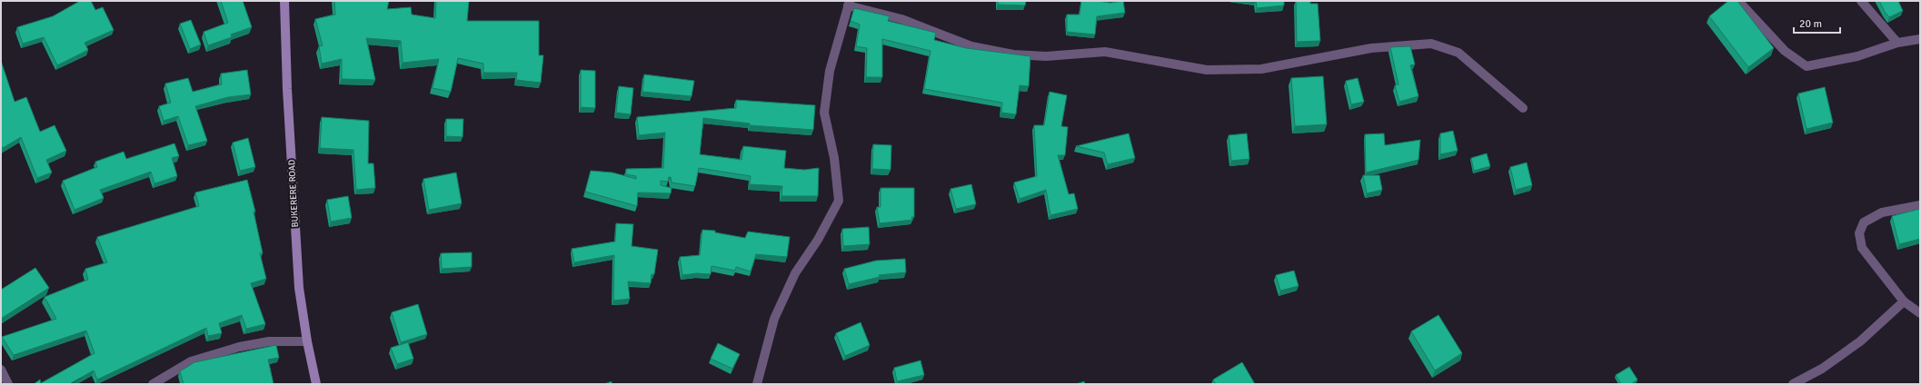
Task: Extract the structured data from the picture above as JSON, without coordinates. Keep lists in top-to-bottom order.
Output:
{
  "streets": {
    "street": ["BUKERERE ROAD"]
  },
  "scale_bar": "20 m"
}
